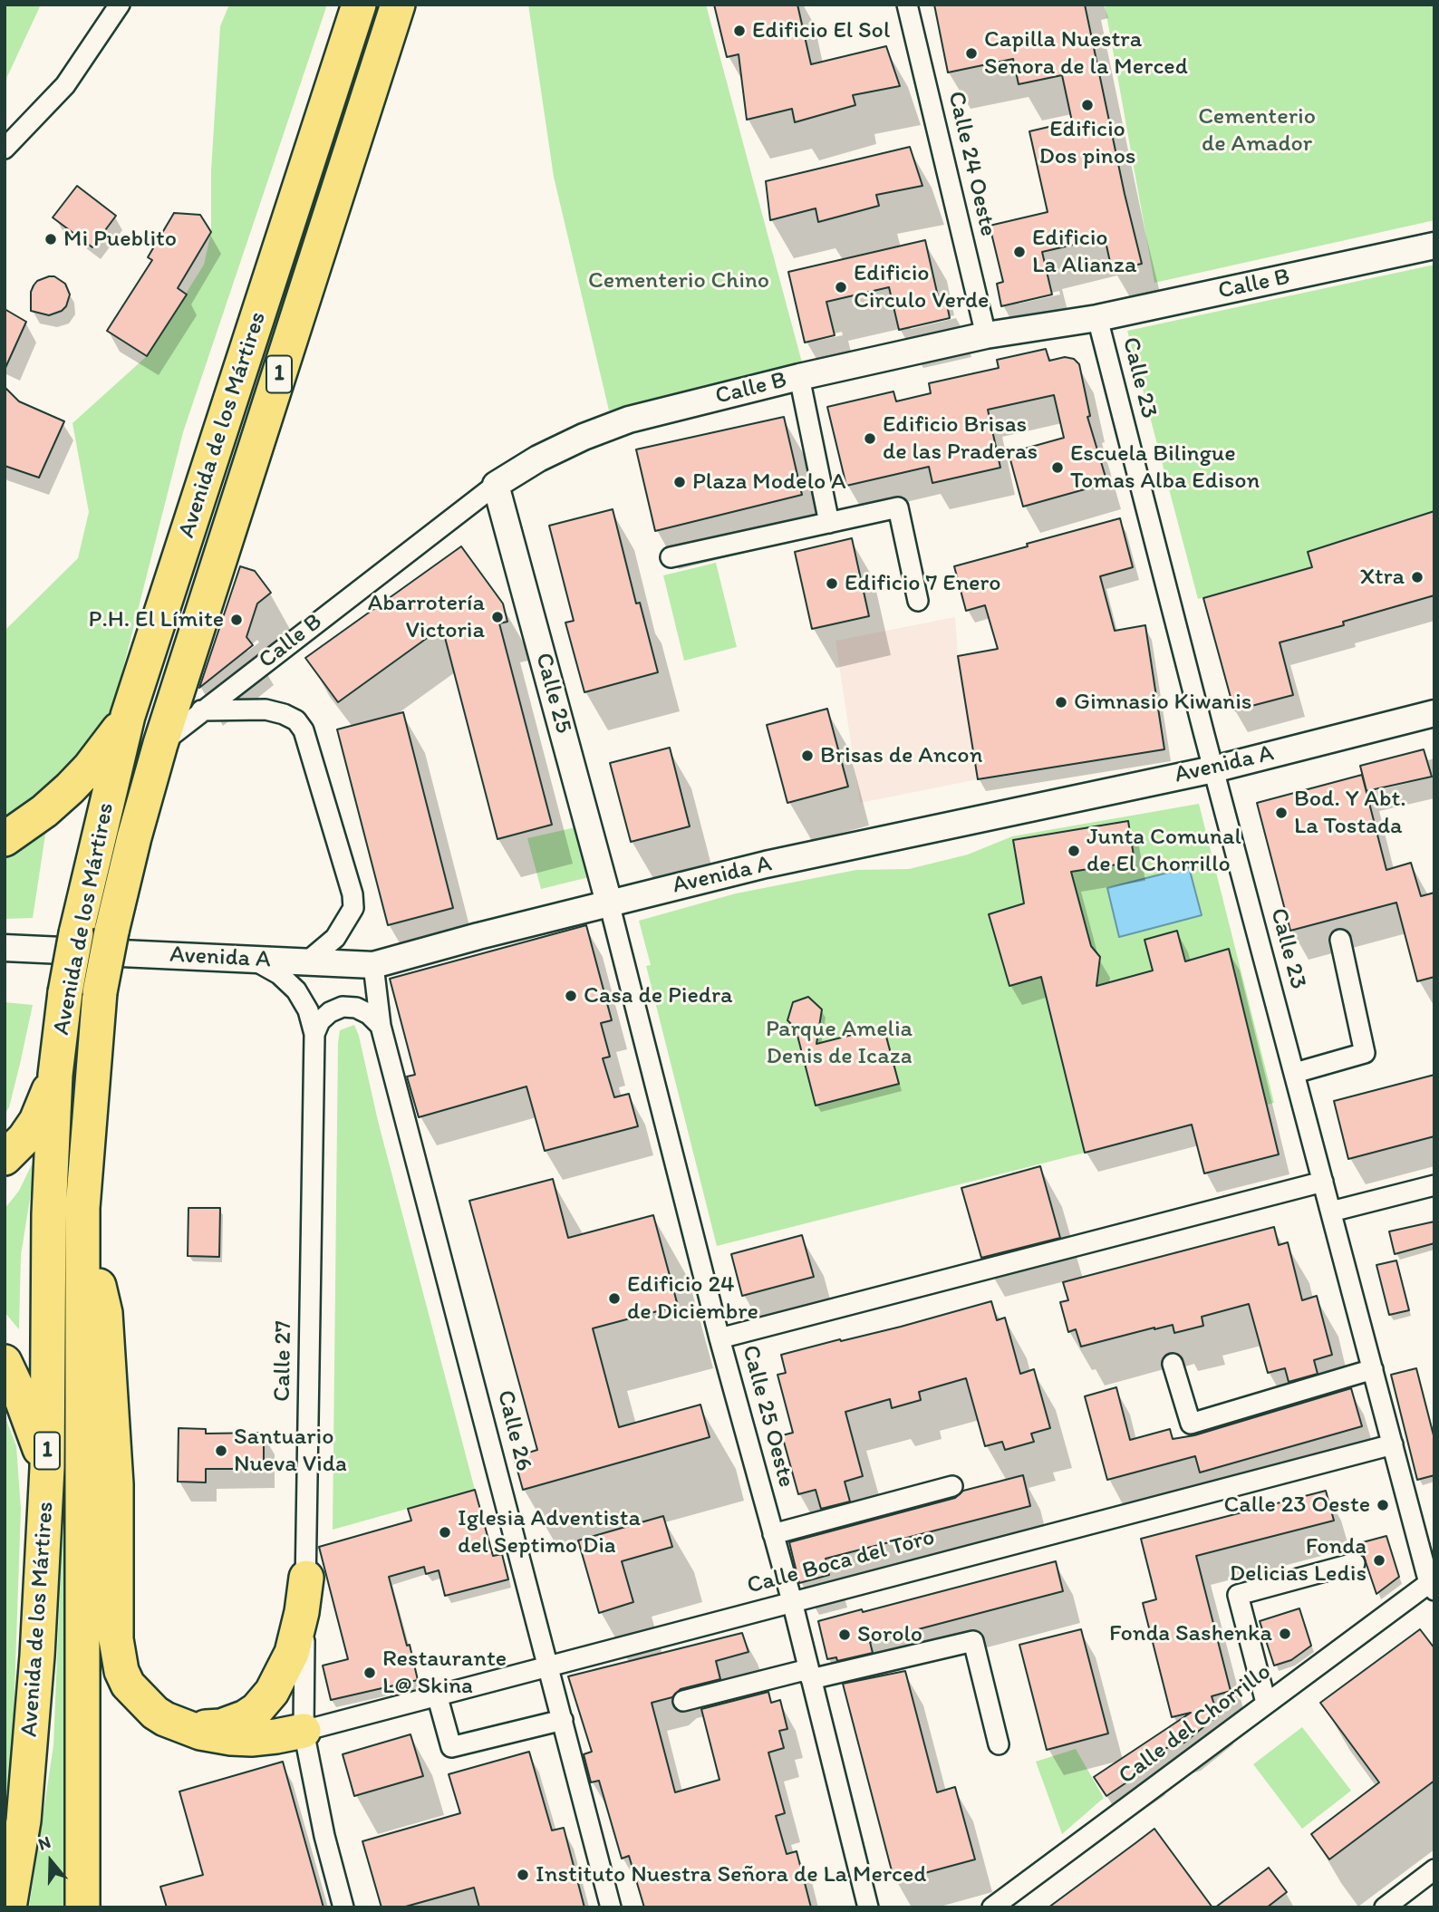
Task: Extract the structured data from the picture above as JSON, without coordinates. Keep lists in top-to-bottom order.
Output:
{
  "streets": {
    "highway": ["1", "Avenida de los Mártires"],
    "street": [
      "Calle 24 Oeste",
      "Calle B",
      "Calle 23",
      "Calle 25",
      "Avenida A",
      "Calle 27",
      "Calle 25 Oeste",
      "Calle 26",
      "Calle Boca del Toro",
      "Calle del Chorrillo"
    ]
  },
  "crossings": [
    ["Calle 24 Oeste", "Calle B"],
    ["Calle B", "Calle 23"],
    ["Calle B", "Avenida de los Mártires"],
    ["Calle B", "Calle 25"],
    ["Calle 23", "Avenida A"],
    ["Calle 23", "Calle Boca del Toro"],
    ["Calle 23", "Calle del Chorrillo"],
    ["Calle 25", "Avenida A"],
    ["Calle 25", "Calle 25 Oeste"],
    ["Avenida A", "Calle 27"],
    ["Avenida A", "Calle 25 Oeste"],
    ["Avenida A", "Calle 26"],
    ["Calle 27", "Calle Boca del Toro"],
    ["Calle 25 Oeste", "Calle Boca del Toro"],
    ["Calle 26", "Calle Boca del Toro"]
  ],
  "parks": ["Cementerio de Amador", "Cementerio Chino", "Parque Amelia Denis de Icaza"],
  "places": [
    "Edificio El Sol",
    "Capilla Nuestra Senora de la Merced",
    "Edificio Dos pinos",
    "Mi Pueblito",
    "Edificio La Alianza",
    "Edificio Circulo Verde",
    "Edificio Brisas de las Praderas",
    "Escuela Bilingue Tomas Alba Edison",
    "Plaza Modelo A",
    "Xtra",
    "Edificio 7 Enero",
    "Abarrotería Victoria",
    "P.H. El Límite",
    "Gimnasio Kiwanis",
    "Brisas de Ancon",
    "Bod. Y Abt. La Tostada",
    "Junta Comunal de El Chorrillo",
    "Casa de Piedra",
    "Edificio 24 de Diciembre",
    "Santuario Nueva Vida",
    "Calle 23 Oeste",
    "Iglesia Adventista del Septimo Dia",
    "Fonda Delicias Ledis",
    "Fonda Sashenka",
    "Sorolo",
    "Restaurante L@ Skina",
    "Instituto Nuestra Señora de La Merced"
  ],
  "north": "top"
}
